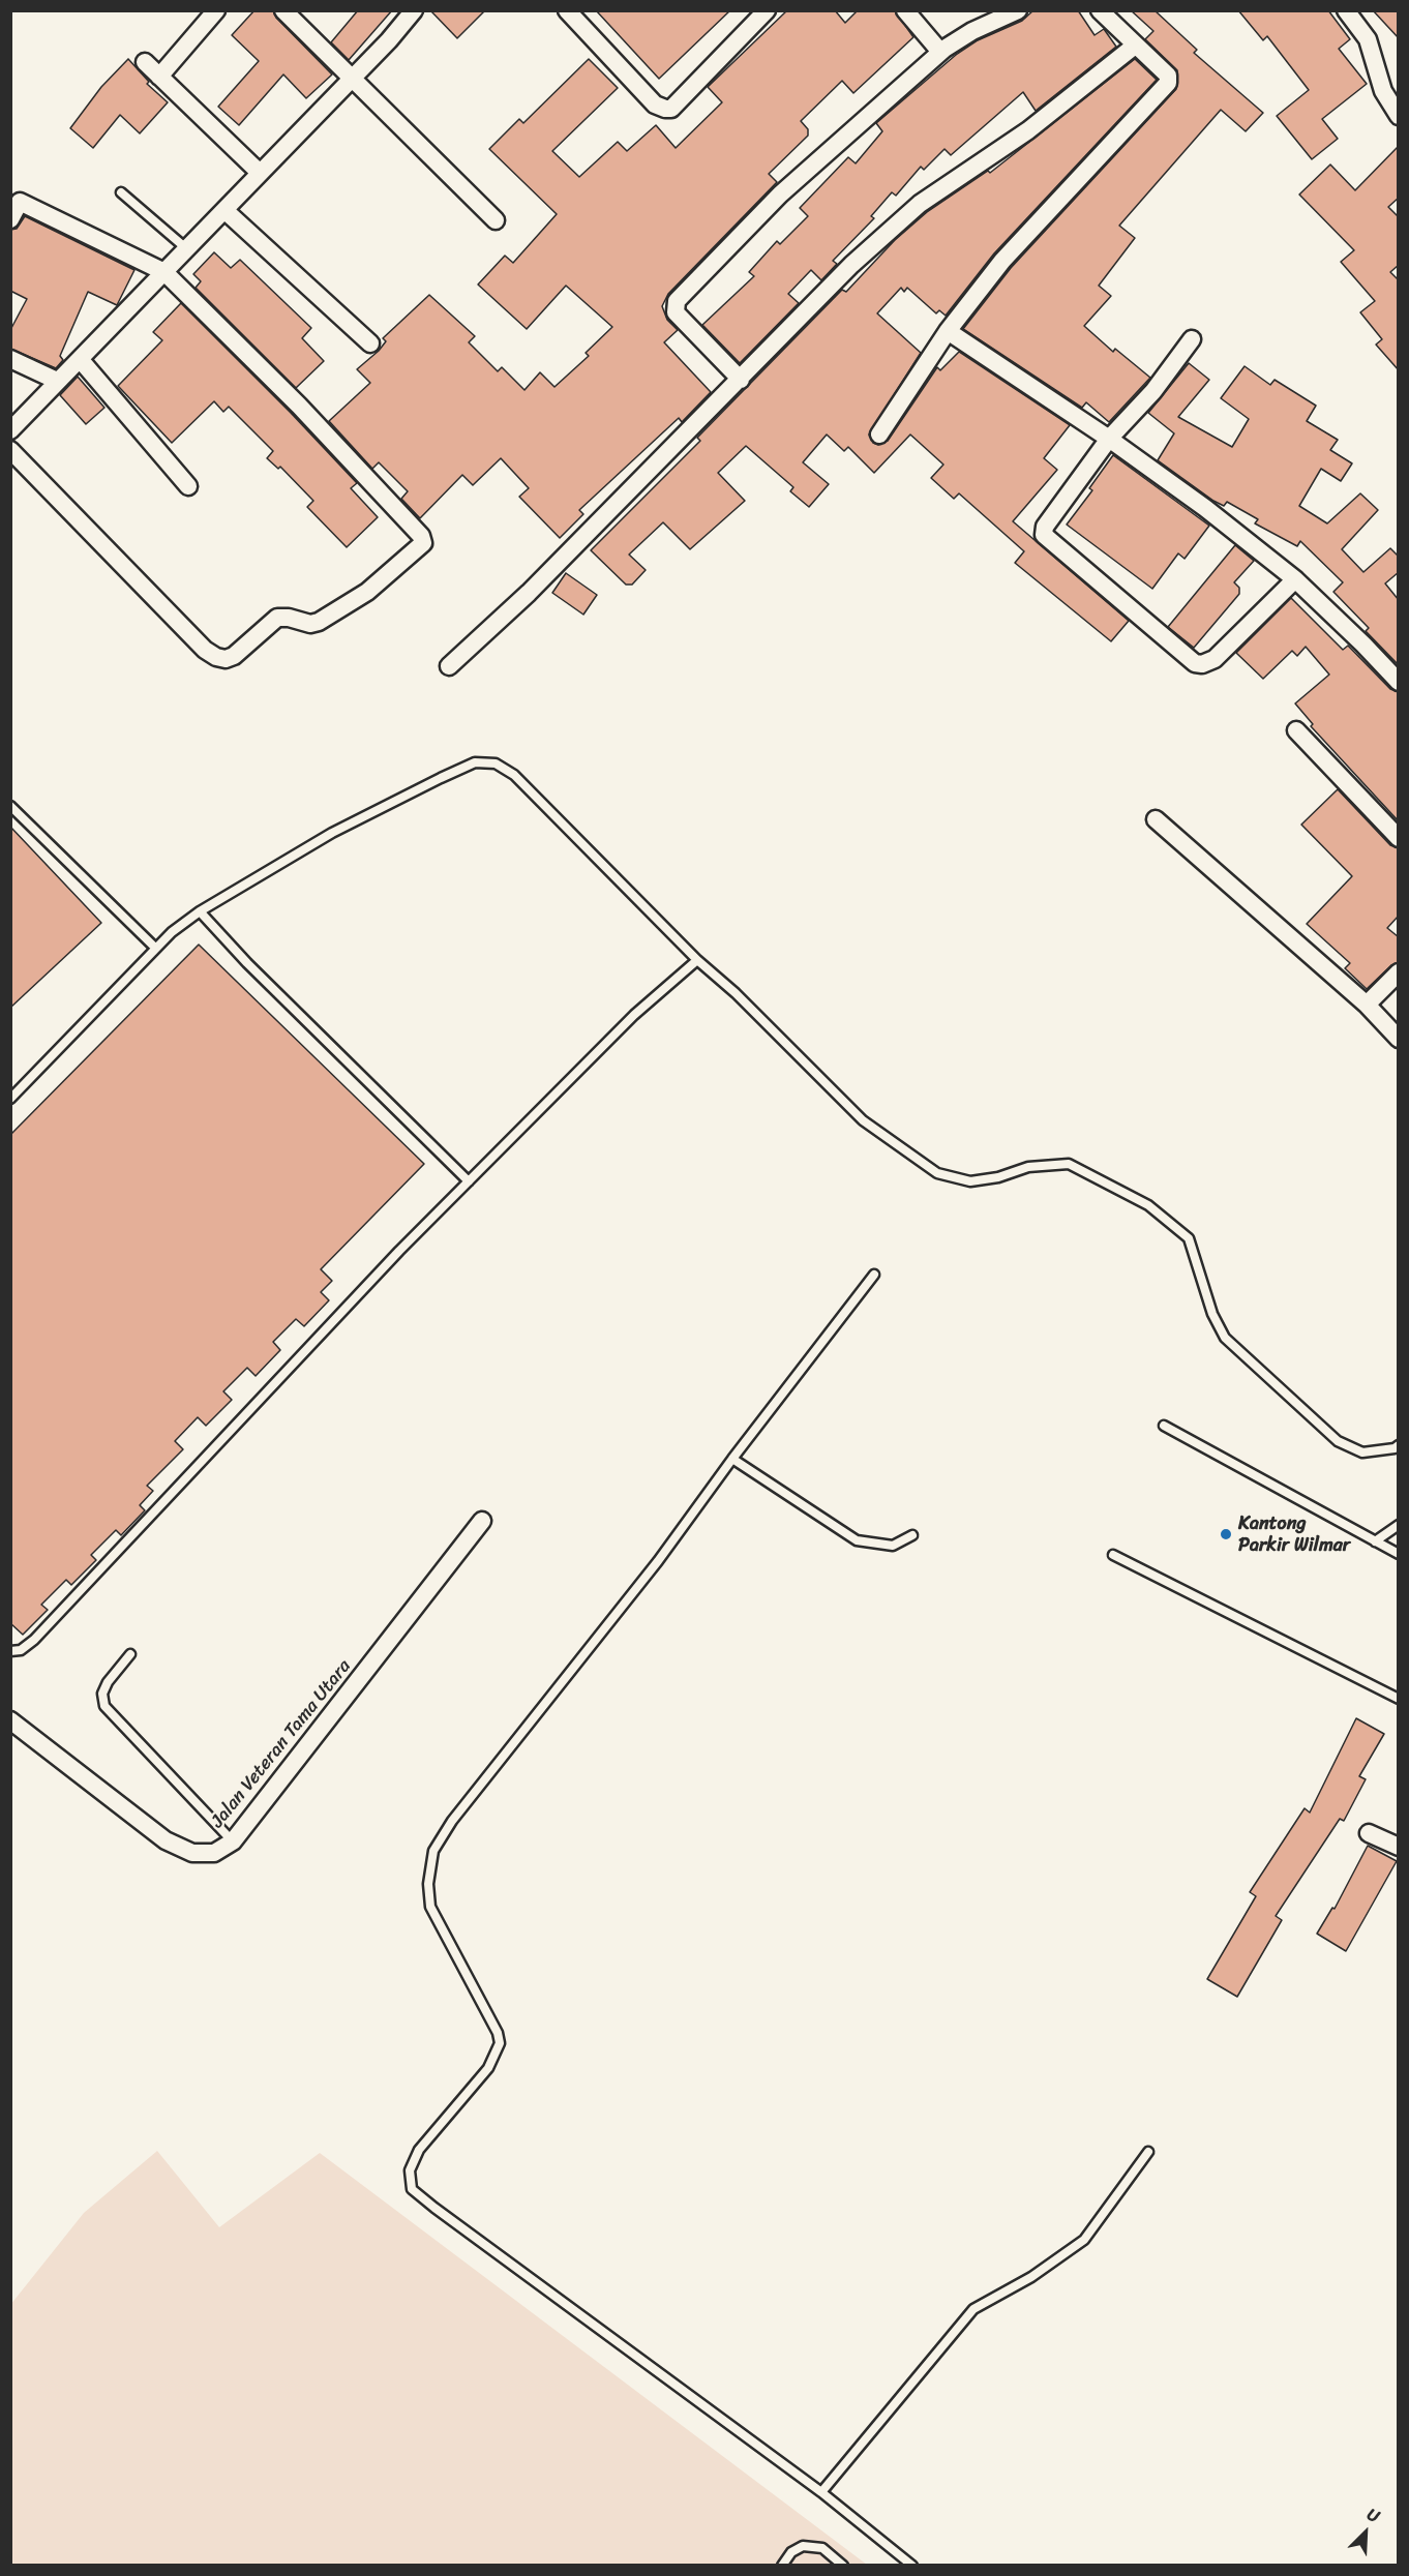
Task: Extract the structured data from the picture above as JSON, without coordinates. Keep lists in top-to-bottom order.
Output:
{
  "streets": {
    "street": ["Jalan Veteran Tama Utara"]
  },
  "places": ["Kantong Parkir Wilmar"],
  "north": "top right"
}
